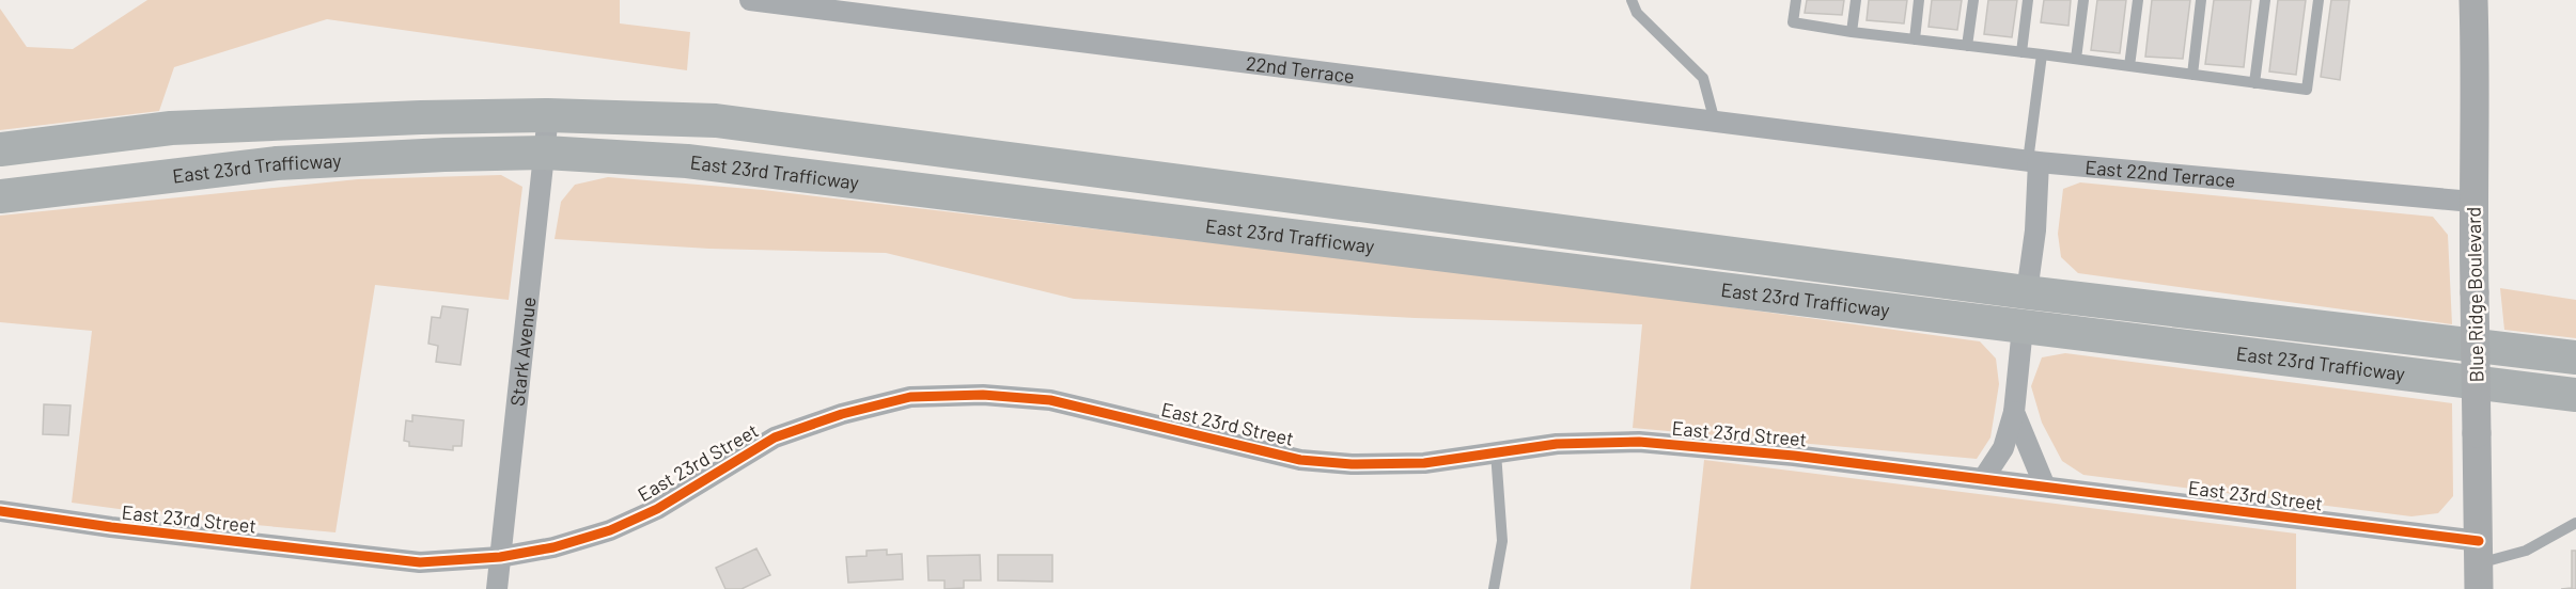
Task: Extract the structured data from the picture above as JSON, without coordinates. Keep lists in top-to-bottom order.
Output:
{
  "streets": {
    "main road": ["East 23rd Trafficway", "Blue Ridge Boulevard"],
    "street": [
      "22nd Terrace",
      "East 22nd Terrace",
      "Stark Avenue",
      "East 23rd Street"
    ]
  },
  "crossings": [
    ["22nd Terrace", "East 22nd Terrace"],
    ["East 23rd Trafficway", "Stark Avenue"],
    ["East 22nd Terrace", "Blue Ridge Boulevard"],
    ["Blue Ridge Boulevard", "East 23rd Street"],
    ["Stark Avenue", "East 23rd Street"]
  ]
}
